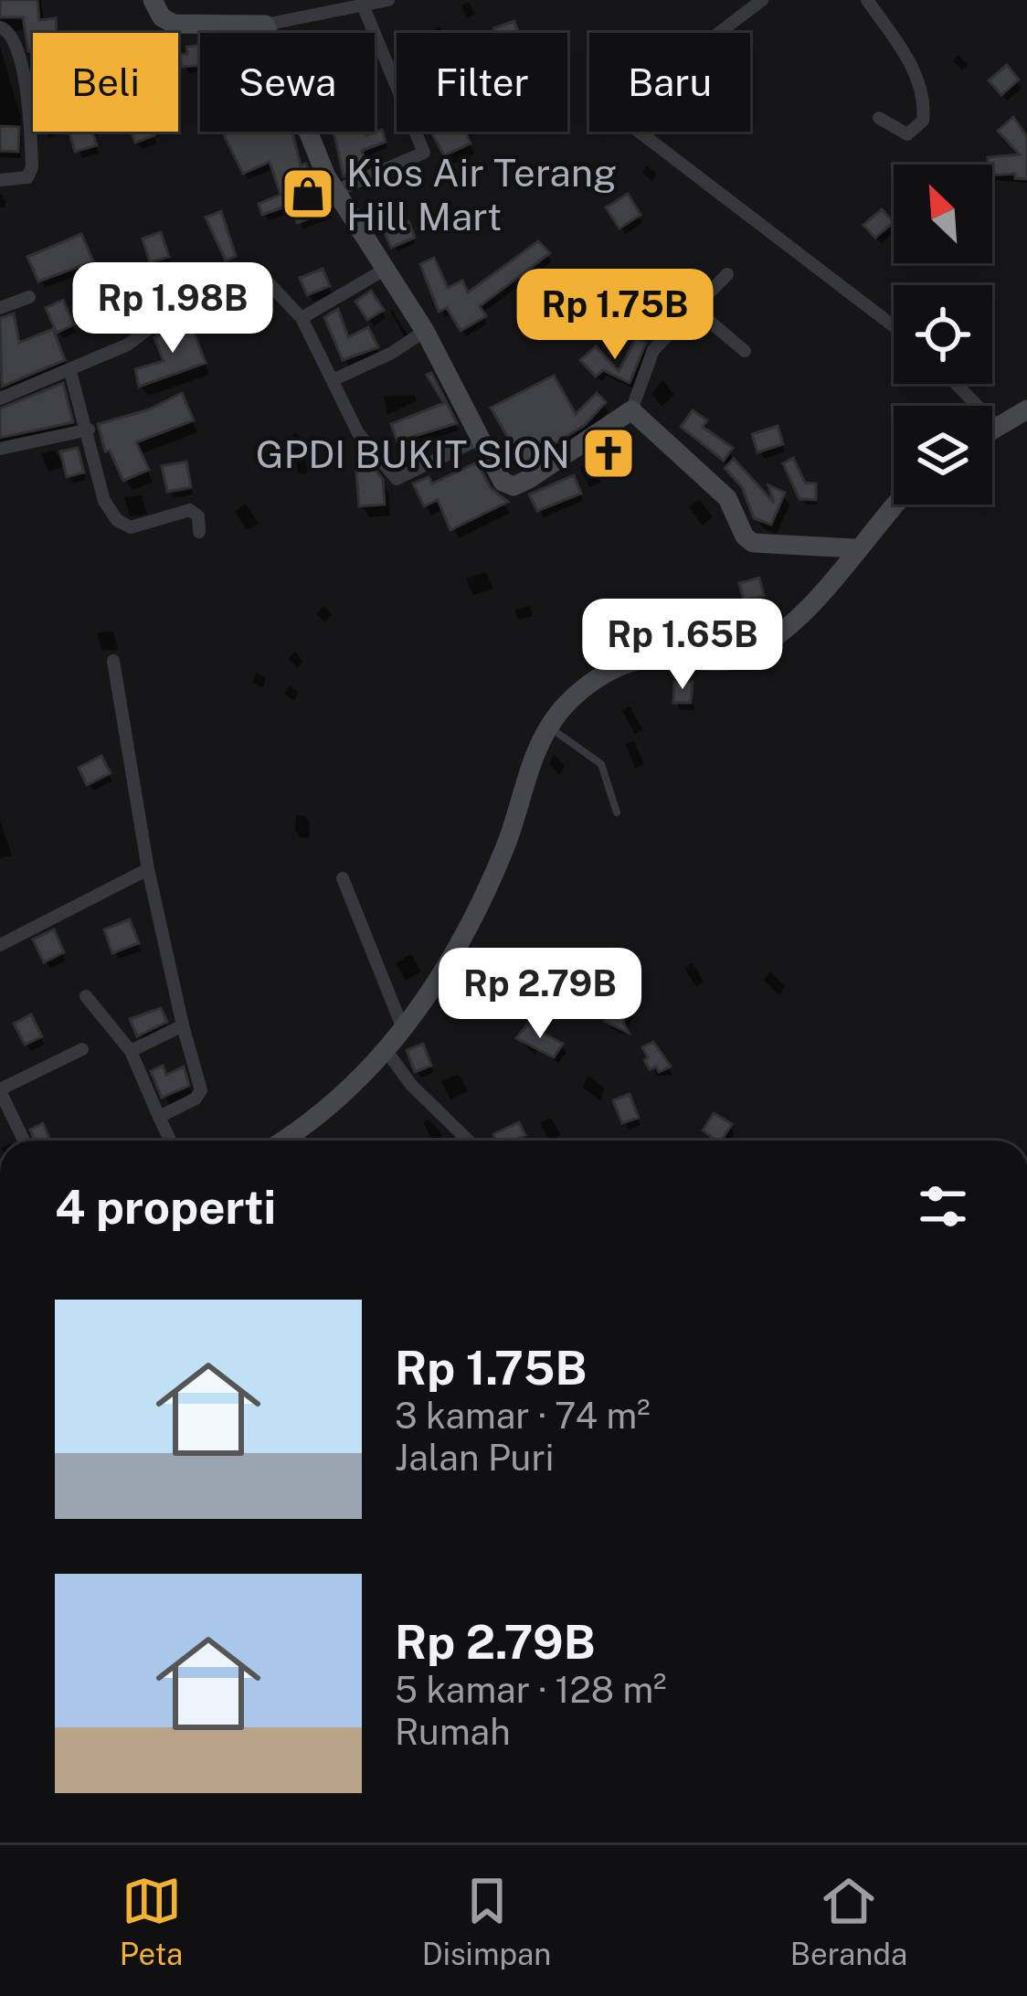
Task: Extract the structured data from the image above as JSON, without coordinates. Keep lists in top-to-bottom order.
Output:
{
  "places": {
    "shop": ["Kios Air Terang Hill Mart"],
    "church": ["GPDI BUKIT SION"]
  },
  "north": "top left",
  "page": {
    "chip": [
      "Beli",
      "Sewa",
      "Filter",
      "Baru"
    ],
    "price": [
      "Rp 1.98B",
      "Rp 1.75B",
      "Rp 1.65B",
      "Rp 2.79B"
    ],
    "heading": "4 properti",
    "list": [
      {
        "name": "Rp 1.75B",
        "note": "3 kamar · 74 m² · Jalan Puri"
      },
      {
        "name": "Rp 2.79B",
        "note": "5 kamar · 128 m² · Rumah"
      }
    ],
    "tabs": ["Peta", "Disimpan", "Beranda"]
  }
}
